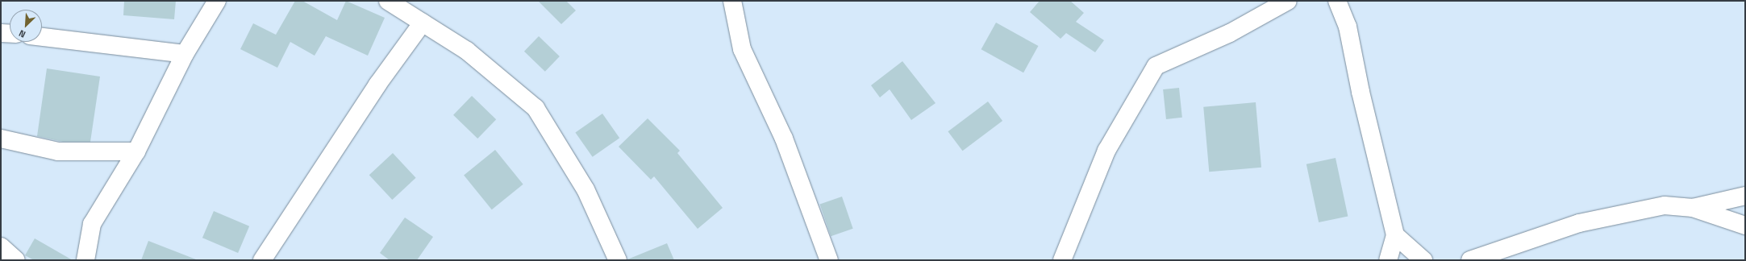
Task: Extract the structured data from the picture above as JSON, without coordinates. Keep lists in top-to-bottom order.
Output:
{
  "north": "bottom left"
}
